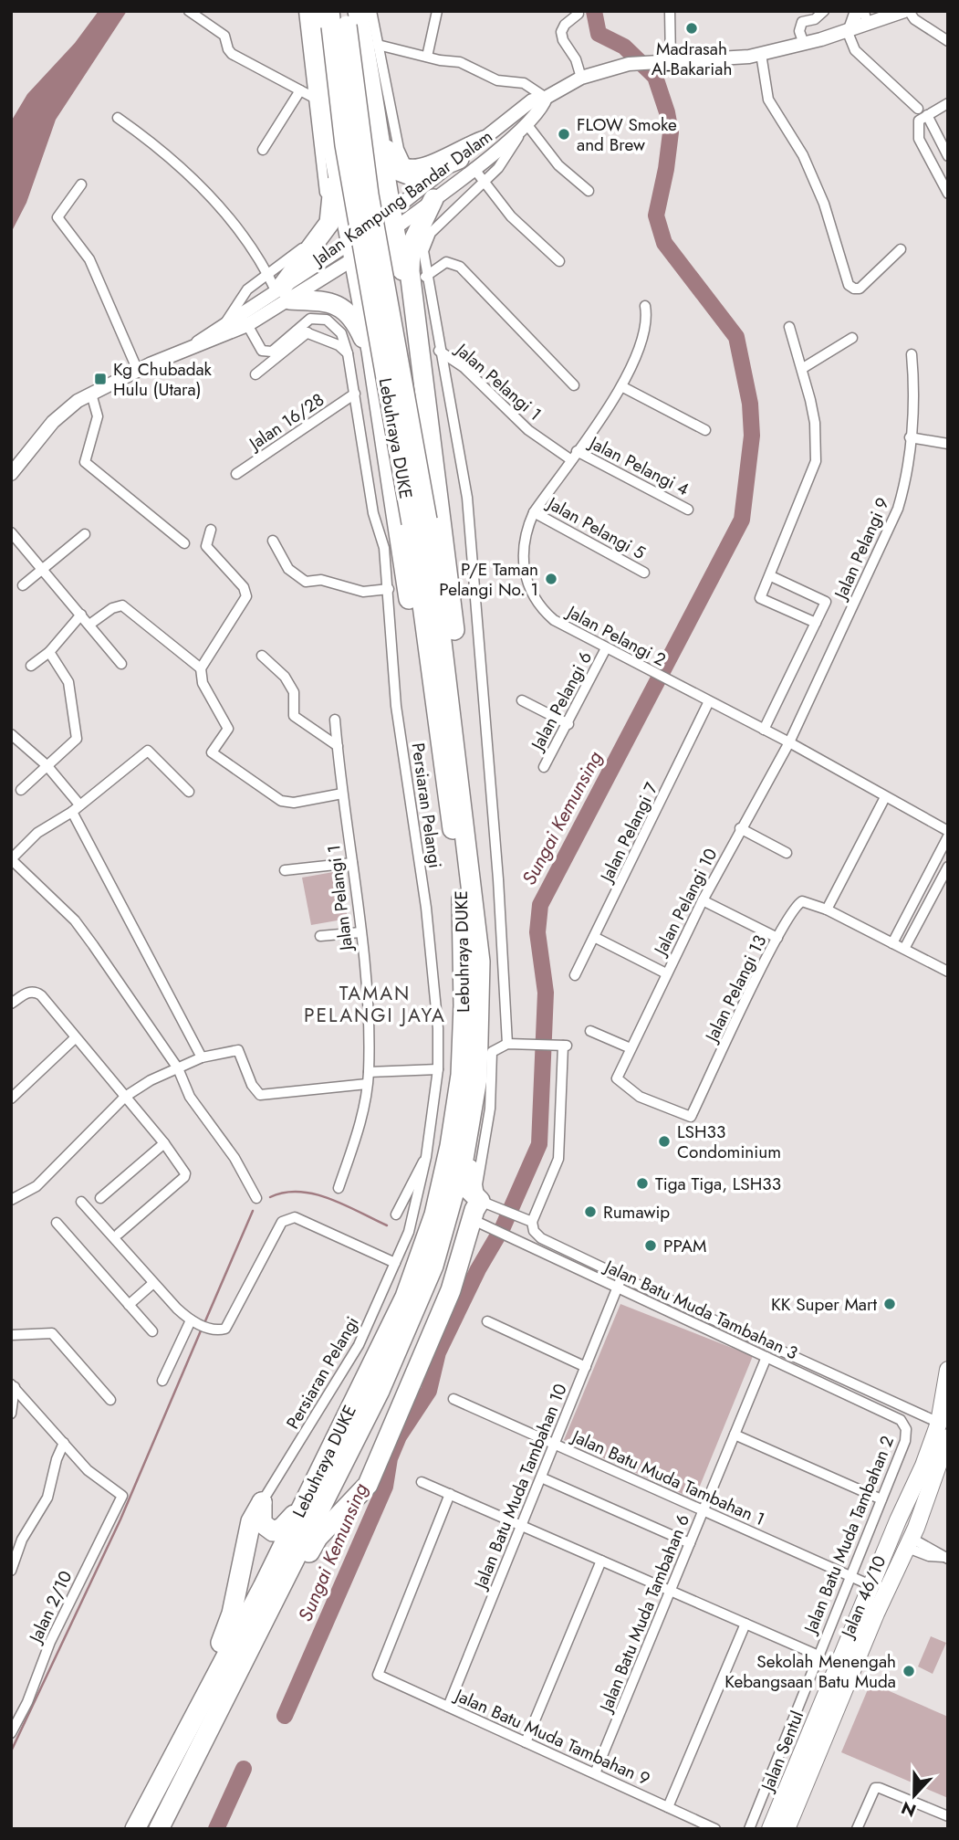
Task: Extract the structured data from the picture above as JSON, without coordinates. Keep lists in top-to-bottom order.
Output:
{
  "streets": {
    "highway": ["Lebuhraya DUKE"],
    "main road": ["Jalan 46/10", "Jalan Sentul"],
    "street": [
      "Jalan Kampung Bandar Dalam",
      "Jalan Pelangi 1",
      "Jalan 16/28",
      "Jalan Pelangi 4",
      "Jalan Pelangi 5",
      "Jalan Pelangi 9",
      "Jalan Pelangi 2",
      "Jalan Pelangi 6",
      "Persiaran Pelangi",
      "Jalan Pelangi 7",
      "Jalan Pelangi 10",
      "Jalan Pelangi 13",
      "Jalan Batu Muda Tambahan 3",
      "Jalan Batu Muda Tambahan 1",
      "Jalan Batu Muda Tambahan 10",
      "Jalan Batu Muda Tambahan 2",
      "Jalan 2/10",
      "Jalan Batu Muda Tambahan 6",
      "Jalan Batu Muda Tambahan 9"
    ]
  },
  "crossings": [
    ["Jalan Kampung Bandar Dalam", "Persiaran Pelangi"],
    ["Jalan Pelangi 1", "Jalan Pelangi 4"],
    ["Jalan Pelangi 1", "Jalan Pelangi 2"],
    ["Jalan 16/28", "Persiaran Pelangi"],
    ["Jalan Pelangi 4", "Jalan Pelangi 2"],
    ["Jalan Pelangi 5", "Jalan Pelangi 2"],
    ["Jalan Pelangi 9", "Jalan Pelangi 2"],
    ["Jalan Pelangi 9", "Jalan Pelangi 10"],
    ["Jalan Pelangi 2", "Jalan Pelangi 6"],
    ["Jalan Pelangi 2", "Jalan Pelangi 7"],
    ["Jalan Pelangi 2", "Jalan Pelangi 10"],
    ["Jalan Pelangi 10", "Jalan Pelangi 13"],
    ["Jalan Batu Muda Tambahan 3", "Jalan Batu Muda Tambahan 10"],
    ["Jalan Batu Muda Tambahan 3", "Jalan Batu Muda Tambahan 2"],
    ["Jalan Batu Muda Tambahan 3", "Jalan Batu Muda Tambahan 6"],
    ["Jalan Batu Muda Tambahan 1", "Jalan Batu Muda Tambahan 10"],
    ["Jalan Batu Muda Tambahan 1", "Jalan Batu Muda Tambahan 2"],
    ["Jalan Batu Muda Tambahan 1", "Jalan 46/10"],
    ["Jalan Batu Muda Tambahan 1", "Jalan Batu Muda Tambahan 6"],
    ["Jalan Batu Muda Tambahan 10", "Jalan Batu Muda Tambahan 9"],
    ["Jalan 46/10", "Jalan Sentul"],
    ["Jalan Batu Muda Tambahan 6", "Jalan Batu Muda Tambahan 9"]
  ],
  "districts": ["TAMAN PELANGI JAYA"],
  "water": ["Sungai Kemunsing"],
  "places": {
    "other": [
      "Madrasah Al-Bakariah",
      "FLOW Smoke and Brew",
      "P/E Taman Pelangi No. 1",
      "LSH33 Condominium",
      "Tiga Tiga, LSH33",
      "Rumawip",
      "PPAM",
      "KK Super Mart",
      "Sekolah Menengah Kebangsaan Batu Muda"
    ],
    "transit": ["Kg Chubadak Hulu (Utara)"]
  },
  "north": "bottom"
}
